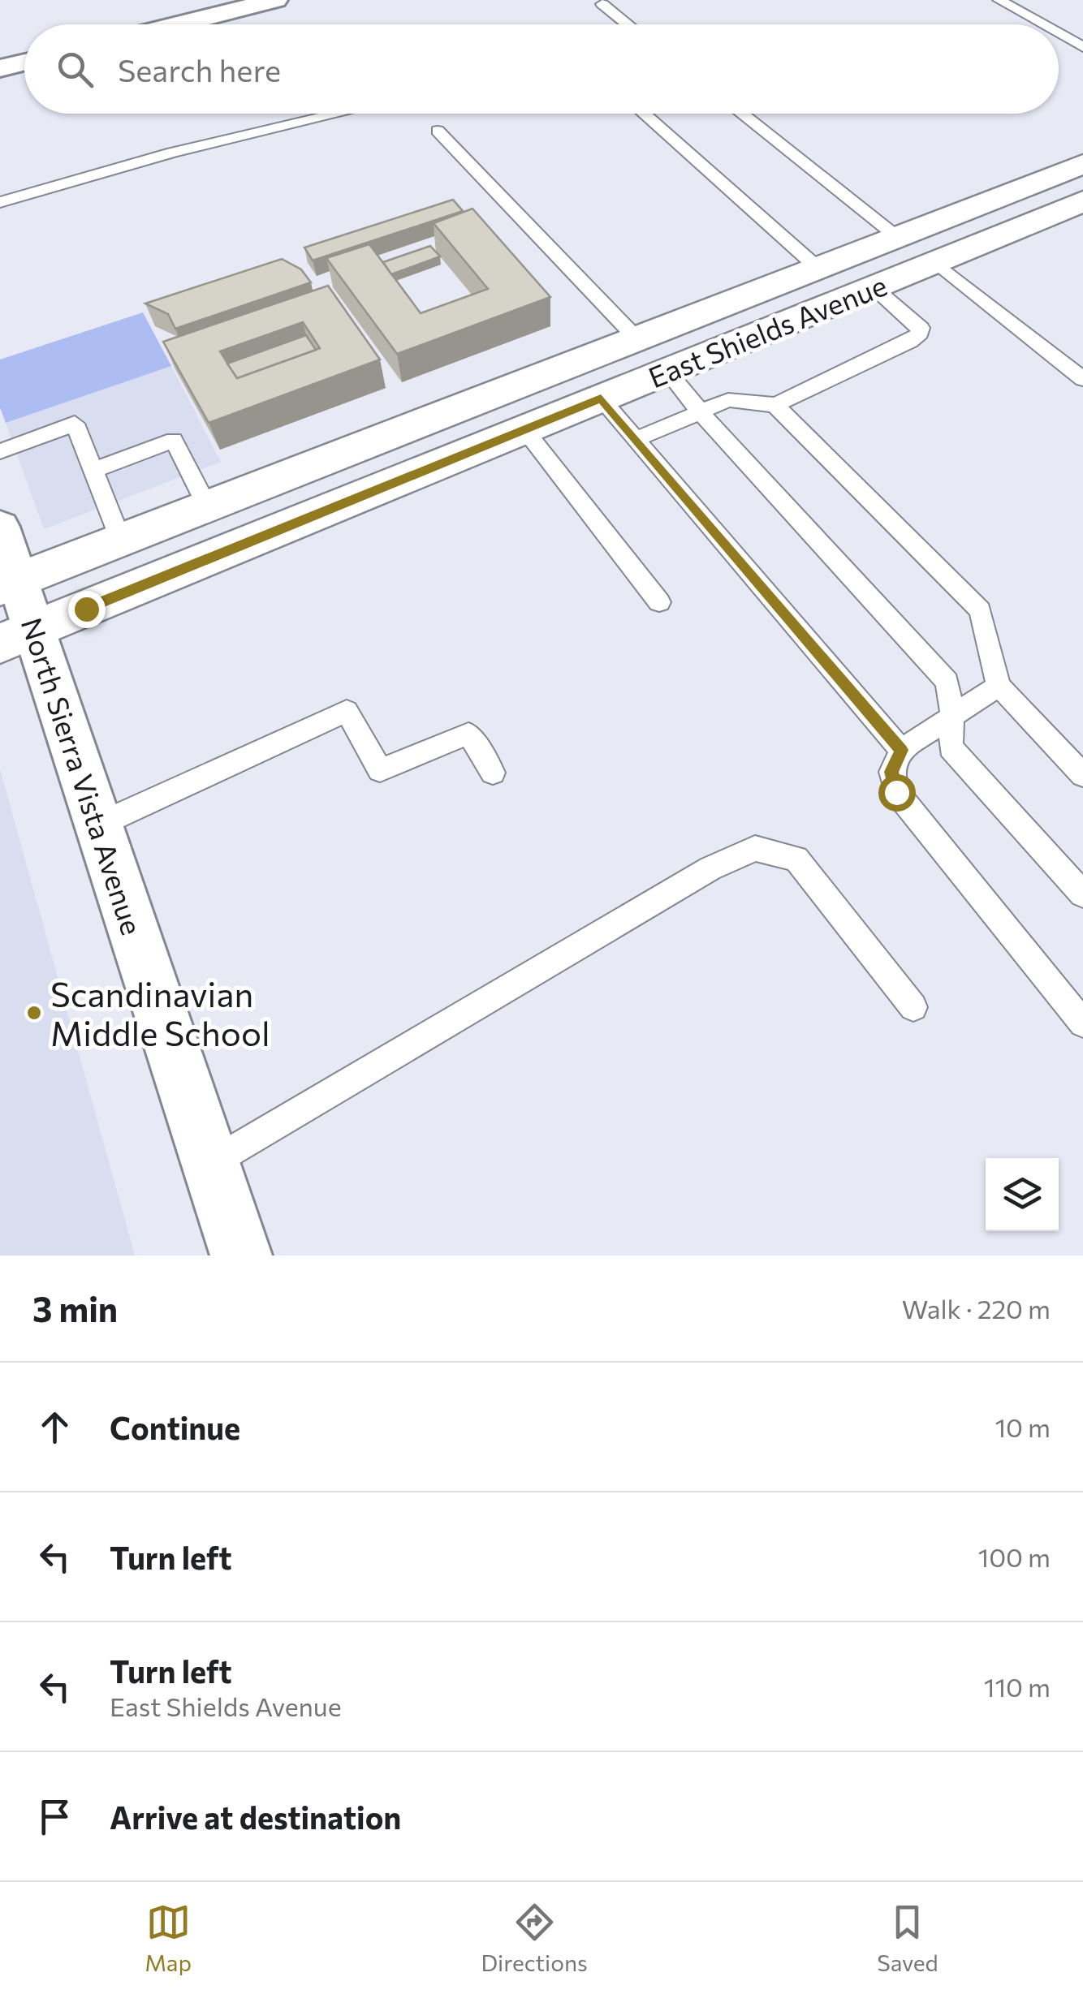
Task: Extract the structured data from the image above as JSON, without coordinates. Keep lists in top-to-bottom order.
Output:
{
  "streets": {
    "main road": ["East Shields Avenue"],
    "street": ["North Sierra Vista Avenue"]
  },
  "crossings": [
    ["East Shields Avenue", "North Sierra Vista Avenue"]
  ],
  "places": ["Scandinavian Middle School"],
  "page": {
    "search": "Search here",
    "heading": ["3 min", "Walk · 220 m"],
    "list": [
      ["Continue", "10 m"],
      ["Turn left", "100 m"],
      ["Turn left", "East Shields Avenue", "110 m"],
      "Arrive at destination"
    ],
    "nav": ["Map", "Directions", "Saved"]
  }
}
